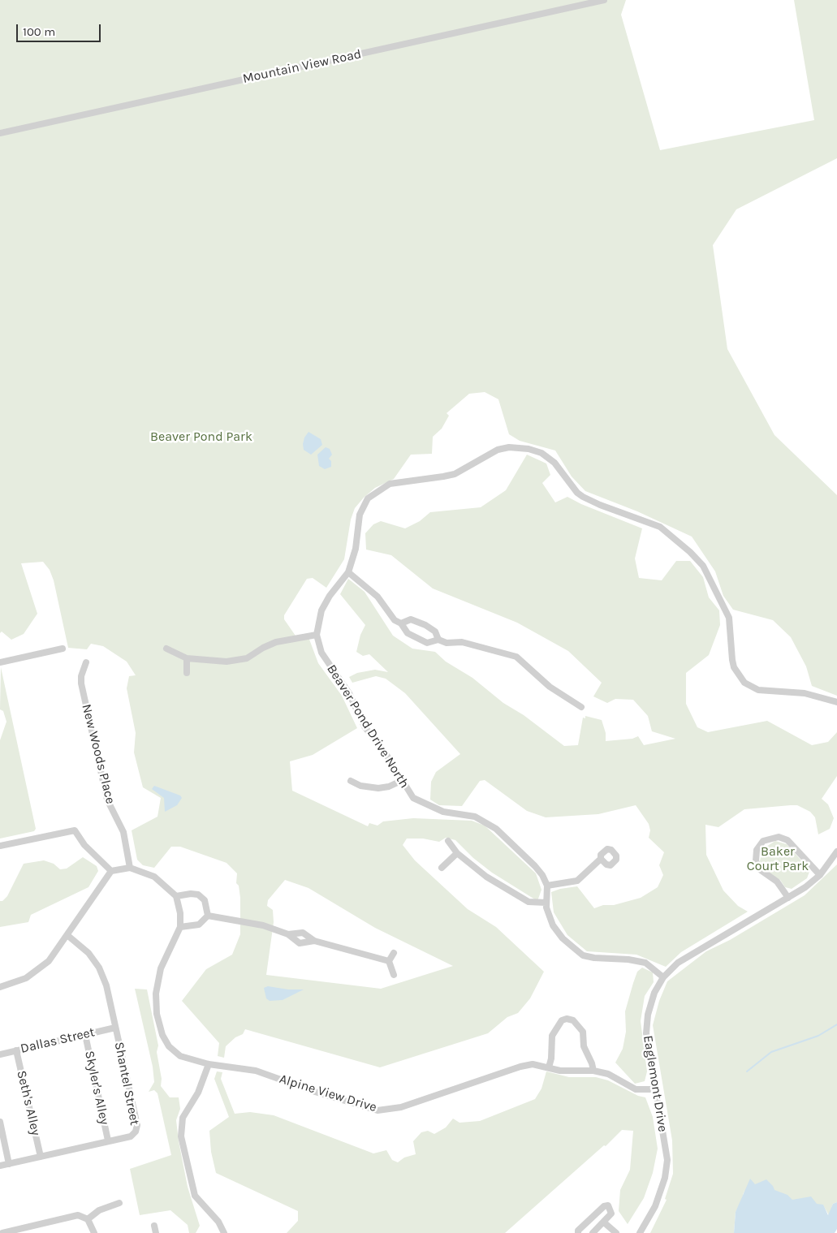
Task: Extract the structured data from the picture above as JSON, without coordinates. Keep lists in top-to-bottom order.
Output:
{
  "streets": {
    "street": [
      "Mountain View Road",
      "Beaver Pond Drive North",
      "New Woods Place",
      "Dallas Street",
      "Shantel Street",
      "Eaglemont Drive",
      "Skyler's Alley",
      "Alpine View Drive",
      "Seth's Alley"
    ]
  },
  "crossings": [
    ["Dallas Street", "Shantel Street"],
    ["Dallas Street", "Skyler's Alley"],
    ["Dallas Street", "Seth's Alley"],
    ["Shantel Street", "Skyler's Alley"],
    ["Shantel Street", "Seth's Alley"],
    ["Eaglemont Drive", "Alpine View Drive"]
  ],
  "parks": ["Beaver Pond Park", "Baker Court Park"],
  "scale_bar": "100 m"
}
